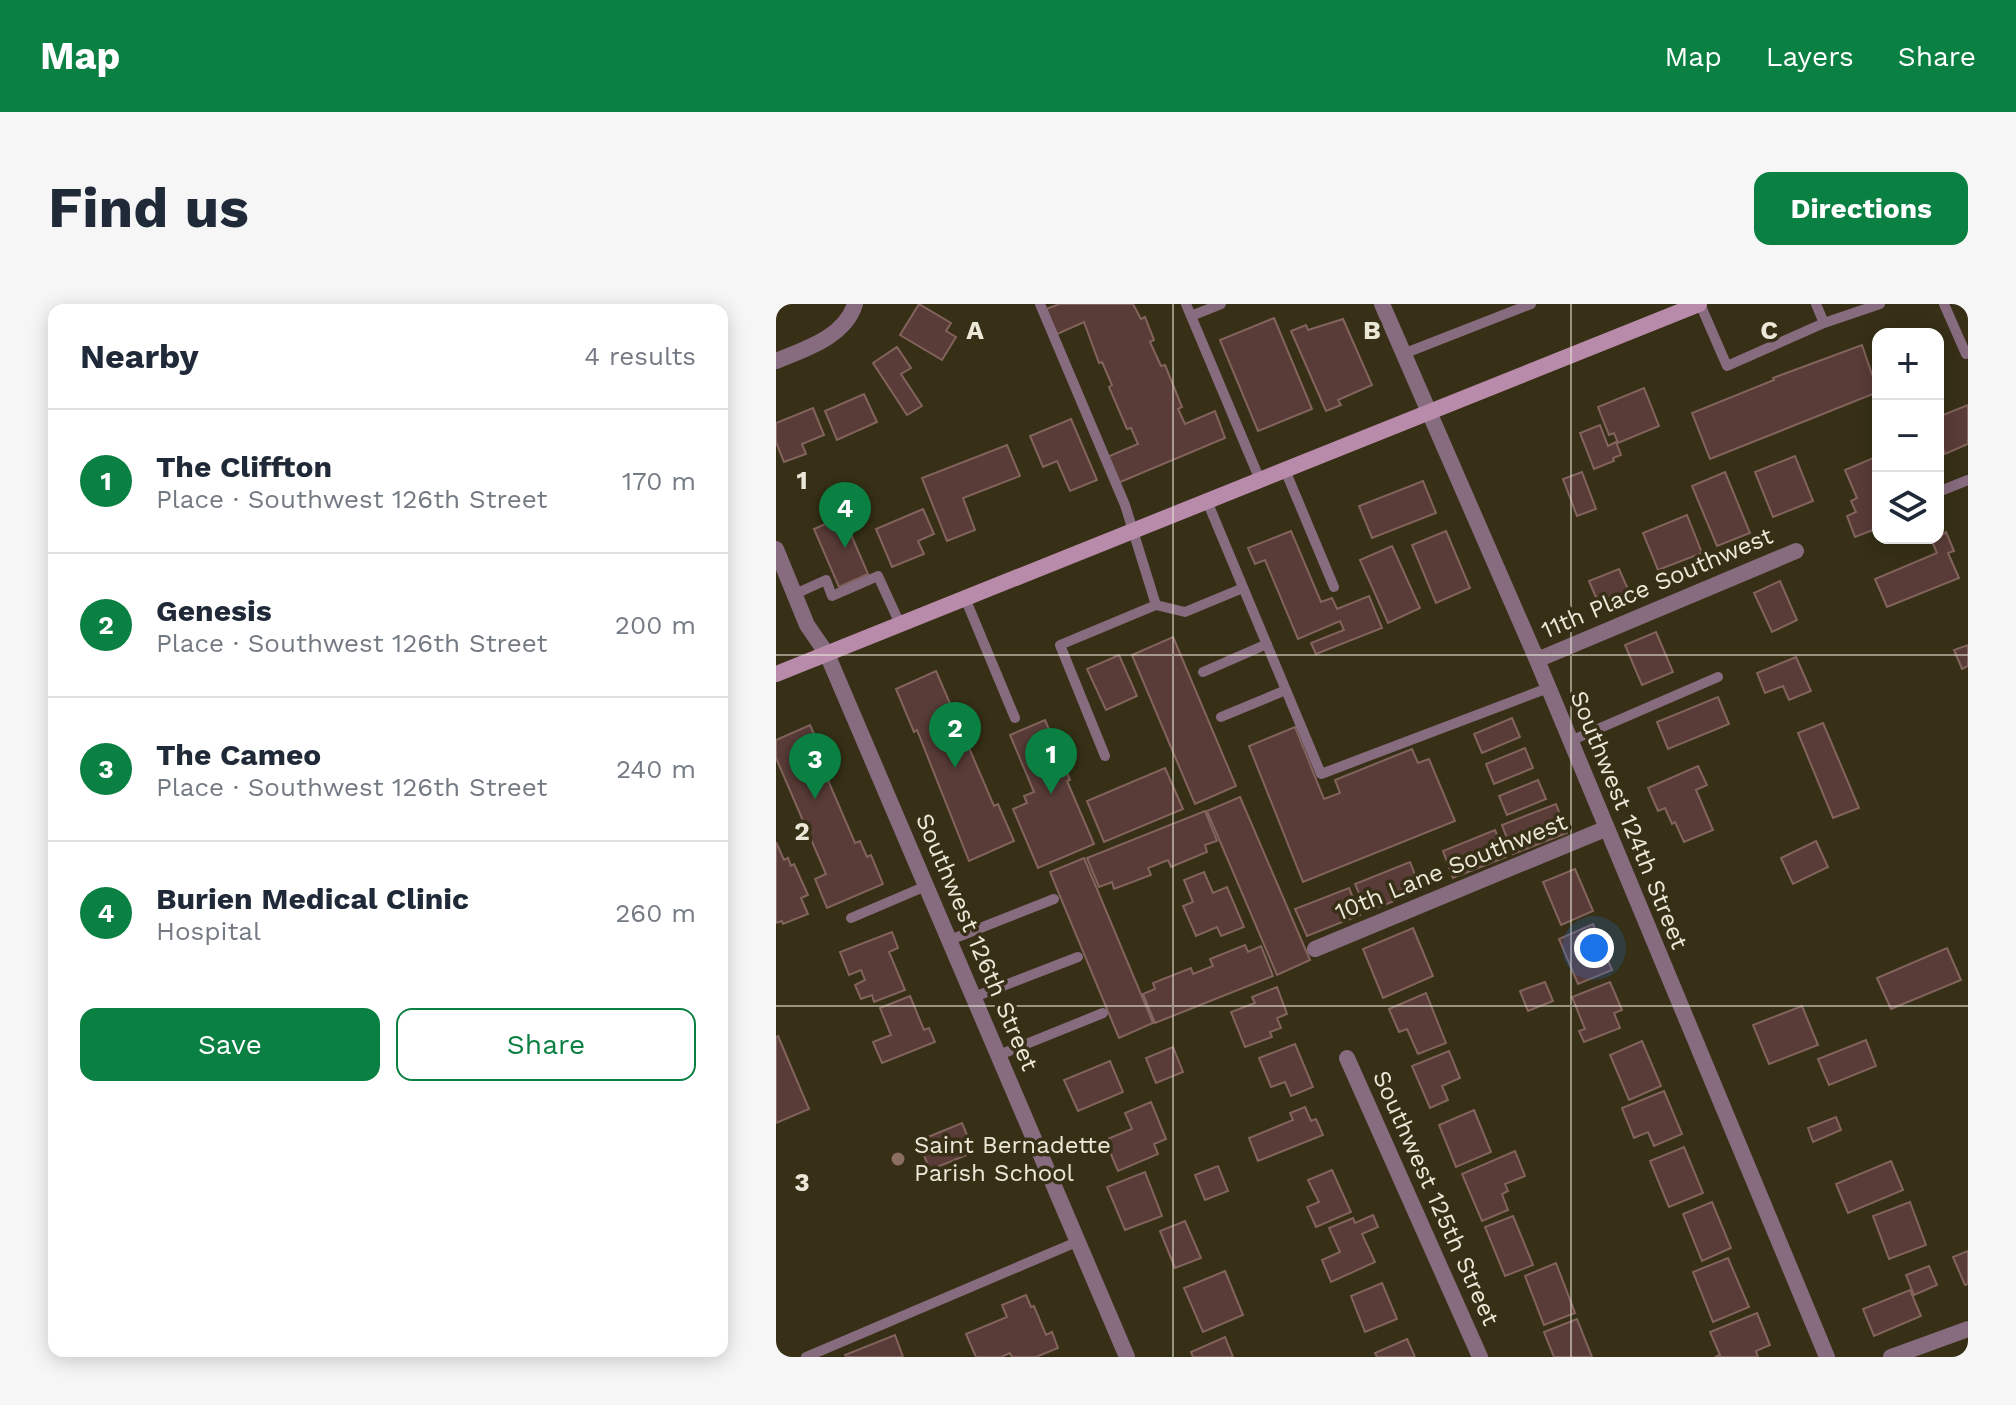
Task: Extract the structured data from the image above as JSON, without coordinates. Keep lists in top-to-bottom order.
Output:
{
  "streets": {
    "street": [
      "11th Place Southwest",
      "Southwest 124th Street",
      "10th Lane Southwest",
      "Southwest 126th Street",
      "Southwest 125th Street"
    ]
  },
  "crossings": [
    ["11th Place Southwest", "Southwest 124th Street"],
    ["Southwest 124th Street", "10th Lane Southwest"]
  ],
  "places": ["Saint Bernadette Parish School"],
  "page": {
    "header": "Map",
    "nav": ["Map", "Layers", "Share"],
    "buttons": [
      "Directions",
      ["Save", "Share"]
    ],
    "title": "Find us",
    "heading": ["Nearby", "4 results"],
    "map_buttons": ["+", "−"],
    "list": [
      {
        "mark": "1",
        "name": "The Cliffton",
        "note": "Place · Southwest 126th Street",
        "value": "170 m"
      },
      {
        "mark": "2",
        "name": "Genesis",
        "note": "Place · Southwest 126th Street",
        "value": "200 m"
      },
      {
        "mark": "3",
        "name": "The Cameo",
        "note": "Place · Southwest 126th Street",
        "value": "240 m"
      },
      {
        "mark": "4",
        "name": "Burien Medical Clinic",
        "note": "Hospital",
        "value": "260 m"
      }
    ],
    "pins": [
      "4",
      "2",
      "1",
      "3"
    ]
  },
  "grid": {
    "columns": ["A", "B", "C"],
    "rows": ["1", "2", "3"]
  }
}
